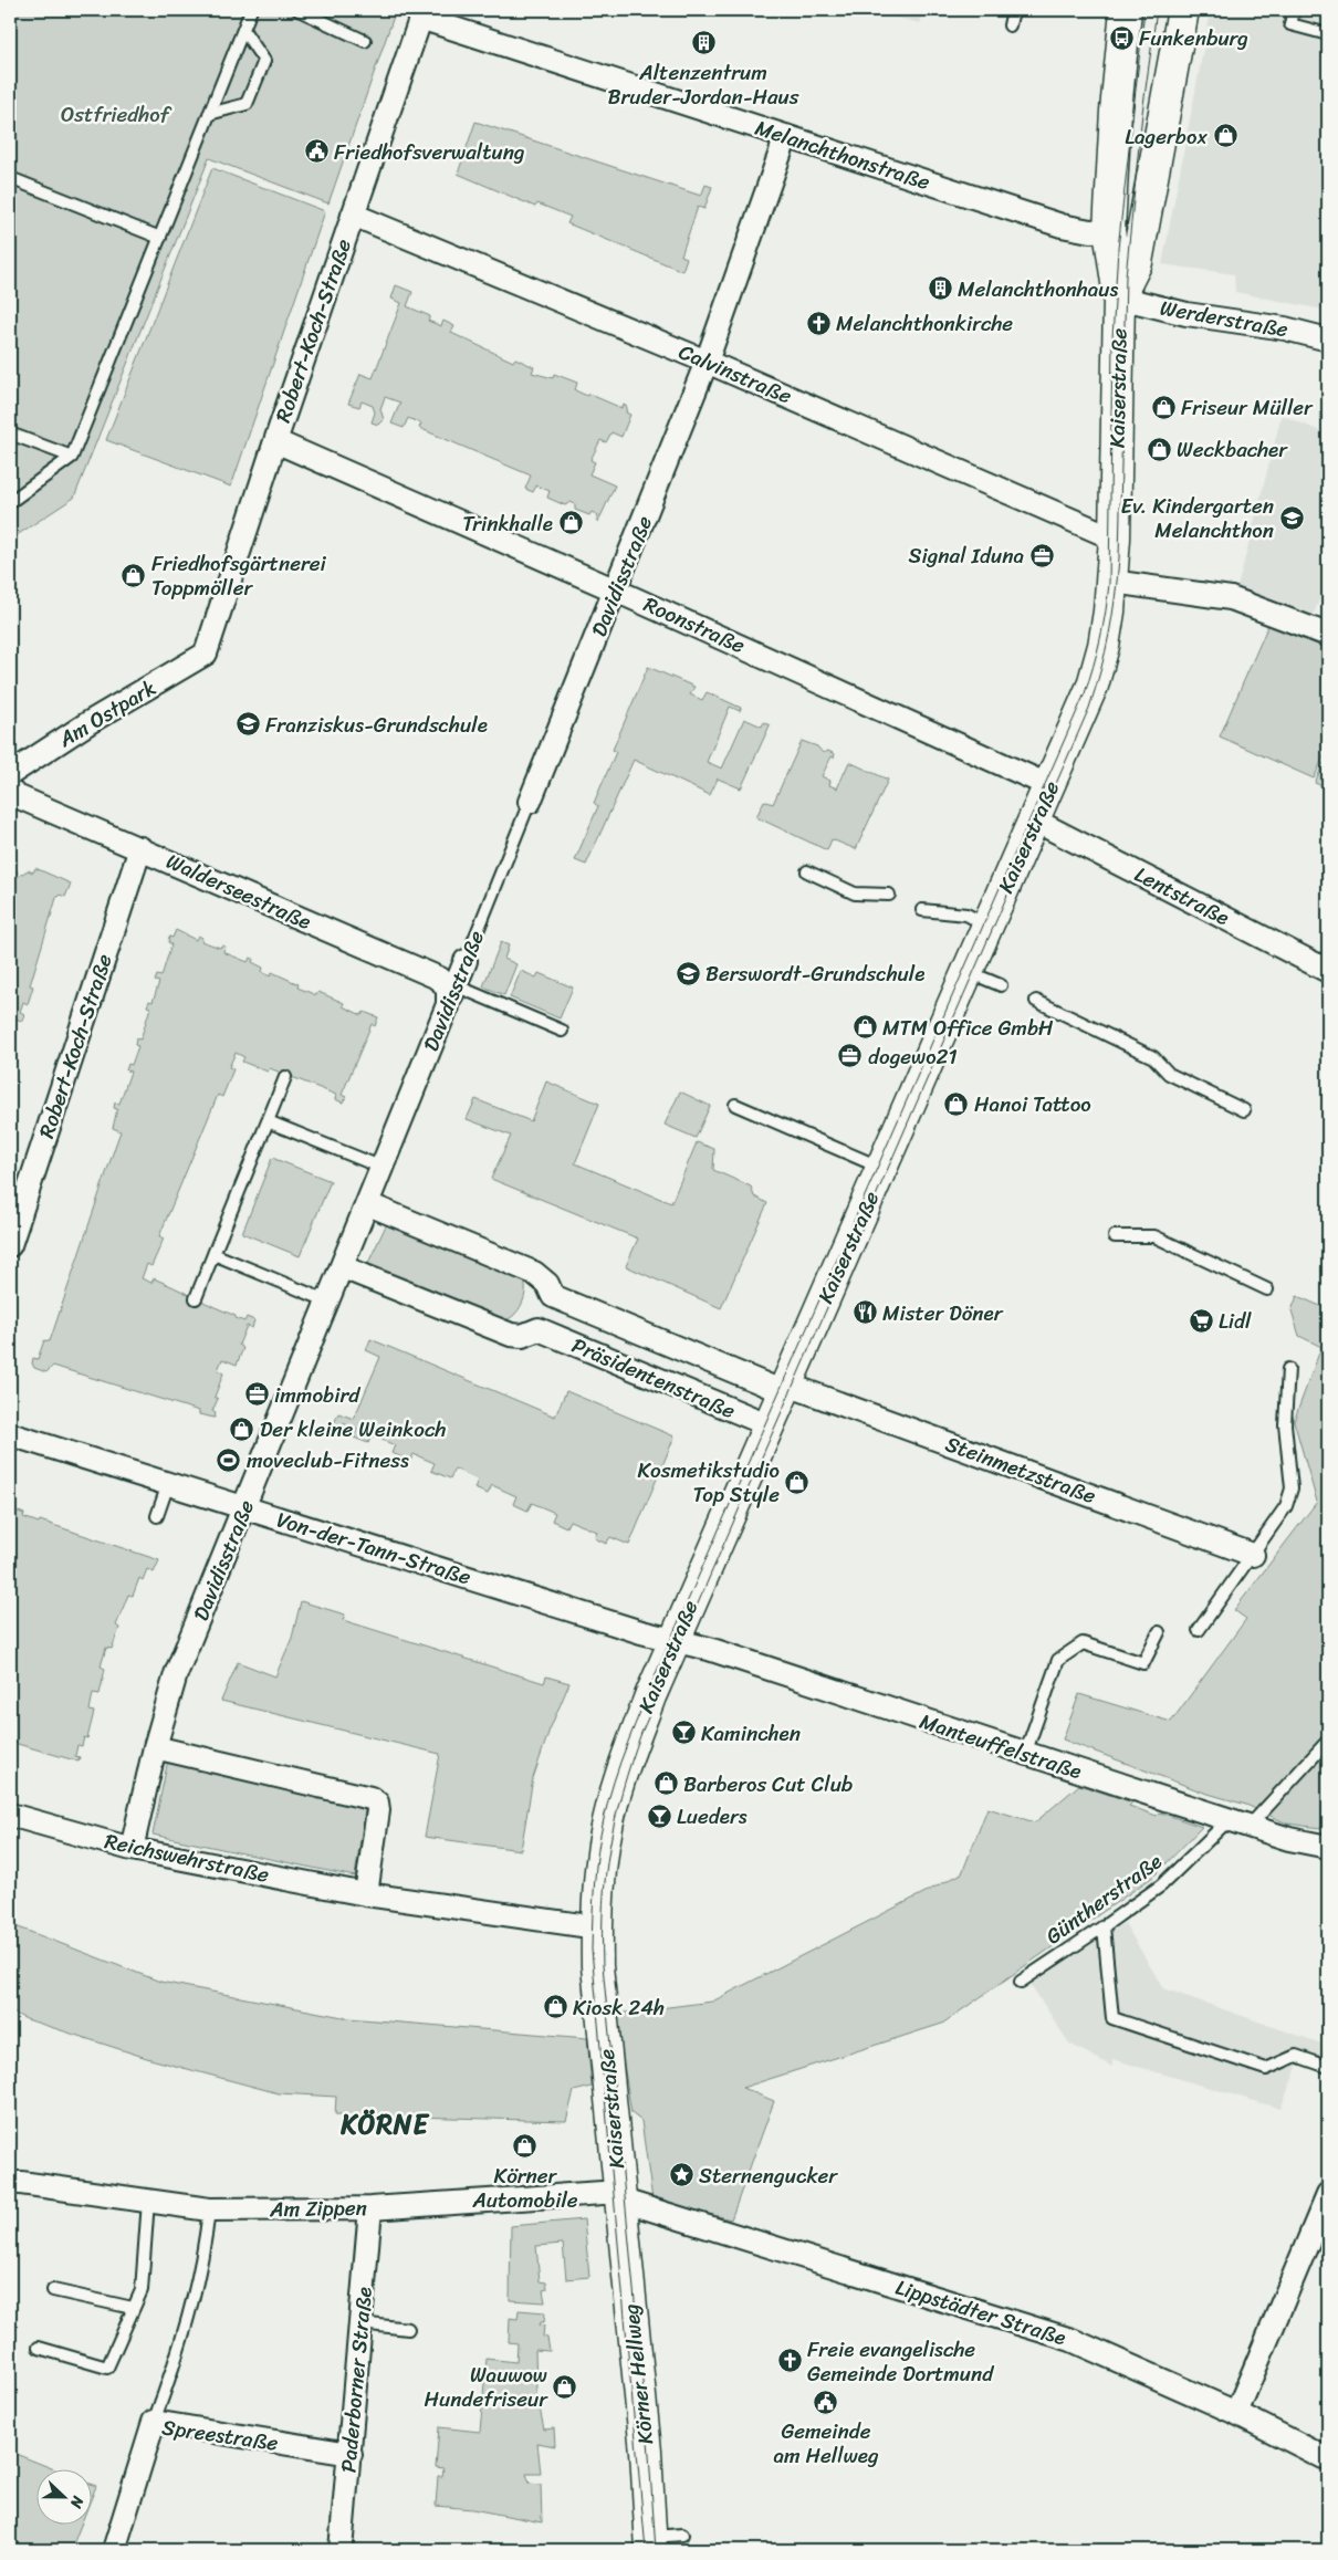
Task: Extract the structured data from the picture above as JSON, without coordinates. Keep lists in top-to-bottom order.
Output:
{
  "streets": {
    "main road": ["Kaiserstraße", "Körner Hellweg"],
    "street": [
      "Melanchthonstraße",
      "Werderstraße",
      "Robert-Koch-Straße",
      "Calvinstraße",
      "Davidisstraße",
      "Roonstraße",
      "Am Ostpark",
      "Walderseestraße",
      "Lentstraße",
      "Präsidentenstraße",
      "Steinmetzstraße",
      "Von-der-Tann-Straße",
      "Manteuffelstraße",
      "Reichswehrstraße",
      "Am Zippen",
      "Lippstädter Straße",
      "Paderborner Straße",
      "Spreestraße"
    ],
    "lane": ["Güntherstraße"]
  },
  "crossings": [
    ["Melanchthonstraße", "Robert-Koch-Straße"],
    ["Melanchthonstraße", "Kaiserstraße"],
    ["Melanchthonstraße", "Davidisstraße"],
    ["Werderstraße", "Kaiserstraße"],
    ["Robert-Koch-Straße", "Calvinstraße"],
    ["Robert-Koch-Straße", "Roonstraße"],
    ["Robert-Koch-Straße", "Am Ostpark"],
    ["Robert-Koch-Straße", "Walderseestraße"],
    ["Calvinstraße", "Kaiserstraße"],
    ["Calvinstraße", "Davidisstraße"],
    ["Kaiserstraße", "Roonstraße"],
    ["Kaiserstraße", "Lentstraße"],
    ["Kaiserstraße", "Präsidentenstraße"],
    ["Kaiserstraße", "Steinmetzstraße"],
    ["Kaiserstraße", "Von-der-Tann-Straße"],
    ["Kaiserstraße", "Manteuffelstraße"],
    ["Kaiserstraße", "Reichswehrstraße"],
    ["Kaiserstraße", "Am Zippen"],
    ["Kaiserstraße", "Lippstädter Straße"],
    ["Kaiserstraße", "Körner Hellweg"],
    ["Davidisstraße", "Roonstraße"],
    ["Davidisstraße", "Walderseestraße"],
    ["Davidisstraße", "Präsidentenstraße"],
    ["Davidisstraße", "Von-der-Tann-Straße"],
    ["Davidisstraße", "Reichswehrstraße"],
    ["Präsidentenstraße", "Steinmetzstraße"],
    ["Von-der-Tann-Straße", "Manteuffelstraße"],
    ["Manteuffelstraße", "Güntherstraße"],
    ["Am Zippen", "Lippstädter Straße"],
    ["Am Zippen", "Körner Hellweg"],
    ["Am Zippen", "Paderborner Straße"],
    ["Lippstädter Straße", "Körner Hellweg"],
    ["Paderborner Straße", "Spreestraße"]
  ],
  "districts": ["KÖRNE"],
  "parks": ["Ostfriedhof"],
  "places": {
    "bus stop": ["Funkenburg"],
    "building": ["Altenzentrum Bruder-Jordan-Haus", "Melanchthonhaus"],
    "shop": [
      "Lagerbox",
      "Friseur Müller",
      "Weckbacher",
      "Trinkhalle",
      "Friedhofsgärtnerei Toppmöller",
      "MTM Office GmbH",
      "Hanoi Tattoo",
      "Der kleine Weinkoch",
      "Kosmetikstudio Top Style",
      "Barberos Cut Club",
      "Kiosk 24h",
      "Körner Automobile",
      "Wauwow Hundefriseur"
    ],
    "public building": ["Friedhofsverwaltung", "Gemeinde am Hellweg"],
    "church": ["Melanchthonkirche", "Freie evangelische Gemeinde Dortmund"],
    "school or university": ["Ev. Kindergarten Melanchthon", "Franziskus-Grundschule", "Berswordt-Grundschule"],
    "office": ["Signal Iduna", "dogewo21", "immobird"],
    "restaurant": ["Mister Döner"],
    "supermarket": ["Lidl"],
    "sports": ["moveclub-Fitness"],
    "bar": ["Kaminchen", "Lueders"],
    "place": ["Sternengucker"]
  },
  "north": "right"
}
